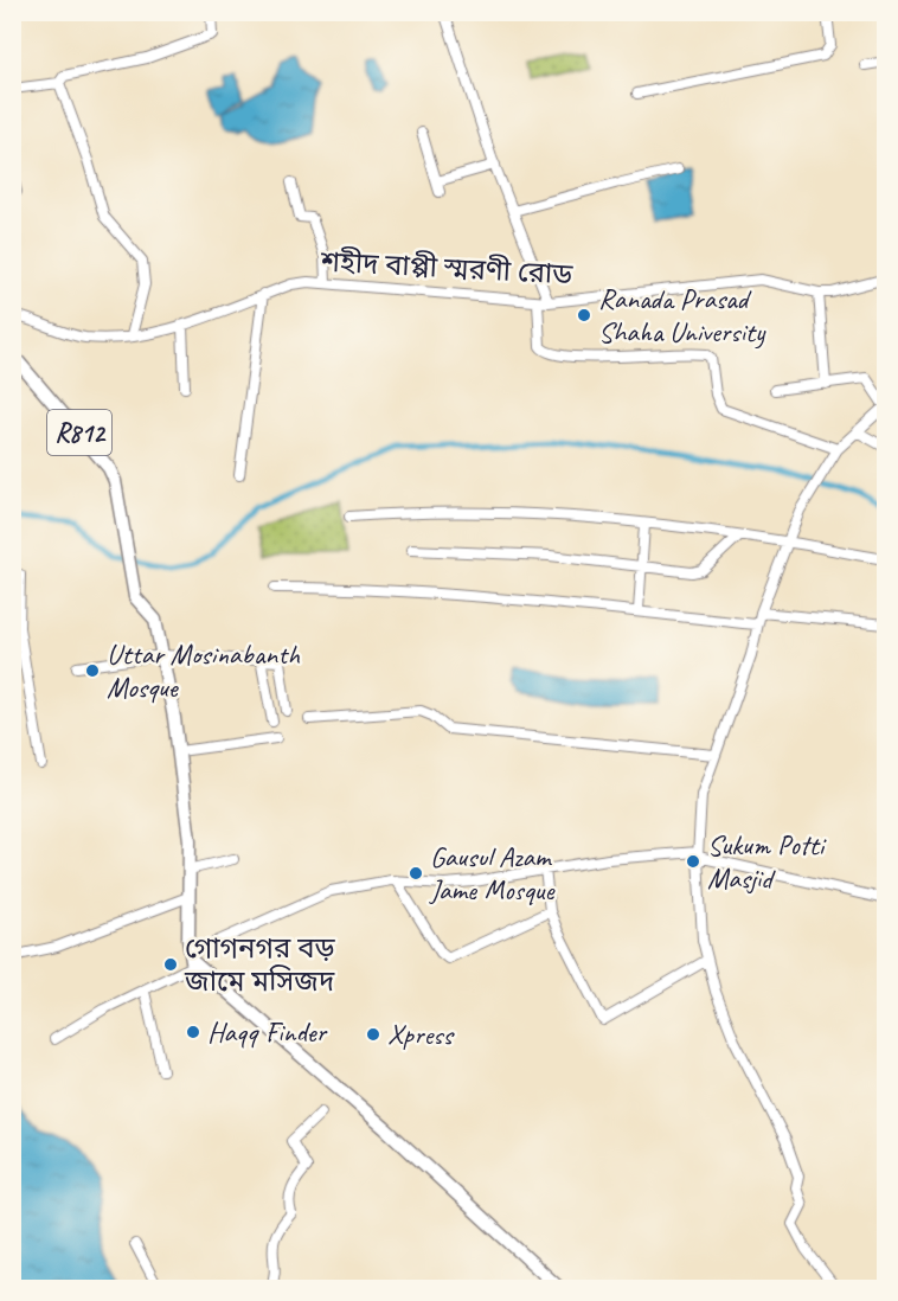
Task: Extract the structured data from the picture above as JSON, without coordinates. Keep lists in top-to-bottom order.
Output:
{
  "streets": {
    "main road": ["R812"],
    "street": ["শহীদ বাপ্পী স্মরণী রোড"]
  },
  "places": [
    "Ranada Prasad Shaha University",
    "Uttar Mosinabanth Mosque",
    "Sukum Potti Masjid",
    "Gausul Azam Jame Mosque",
    "গোগনগর বড় জামে মসিজদ",
    "Haqq Finder",
    "Xpress"
  ]
}
